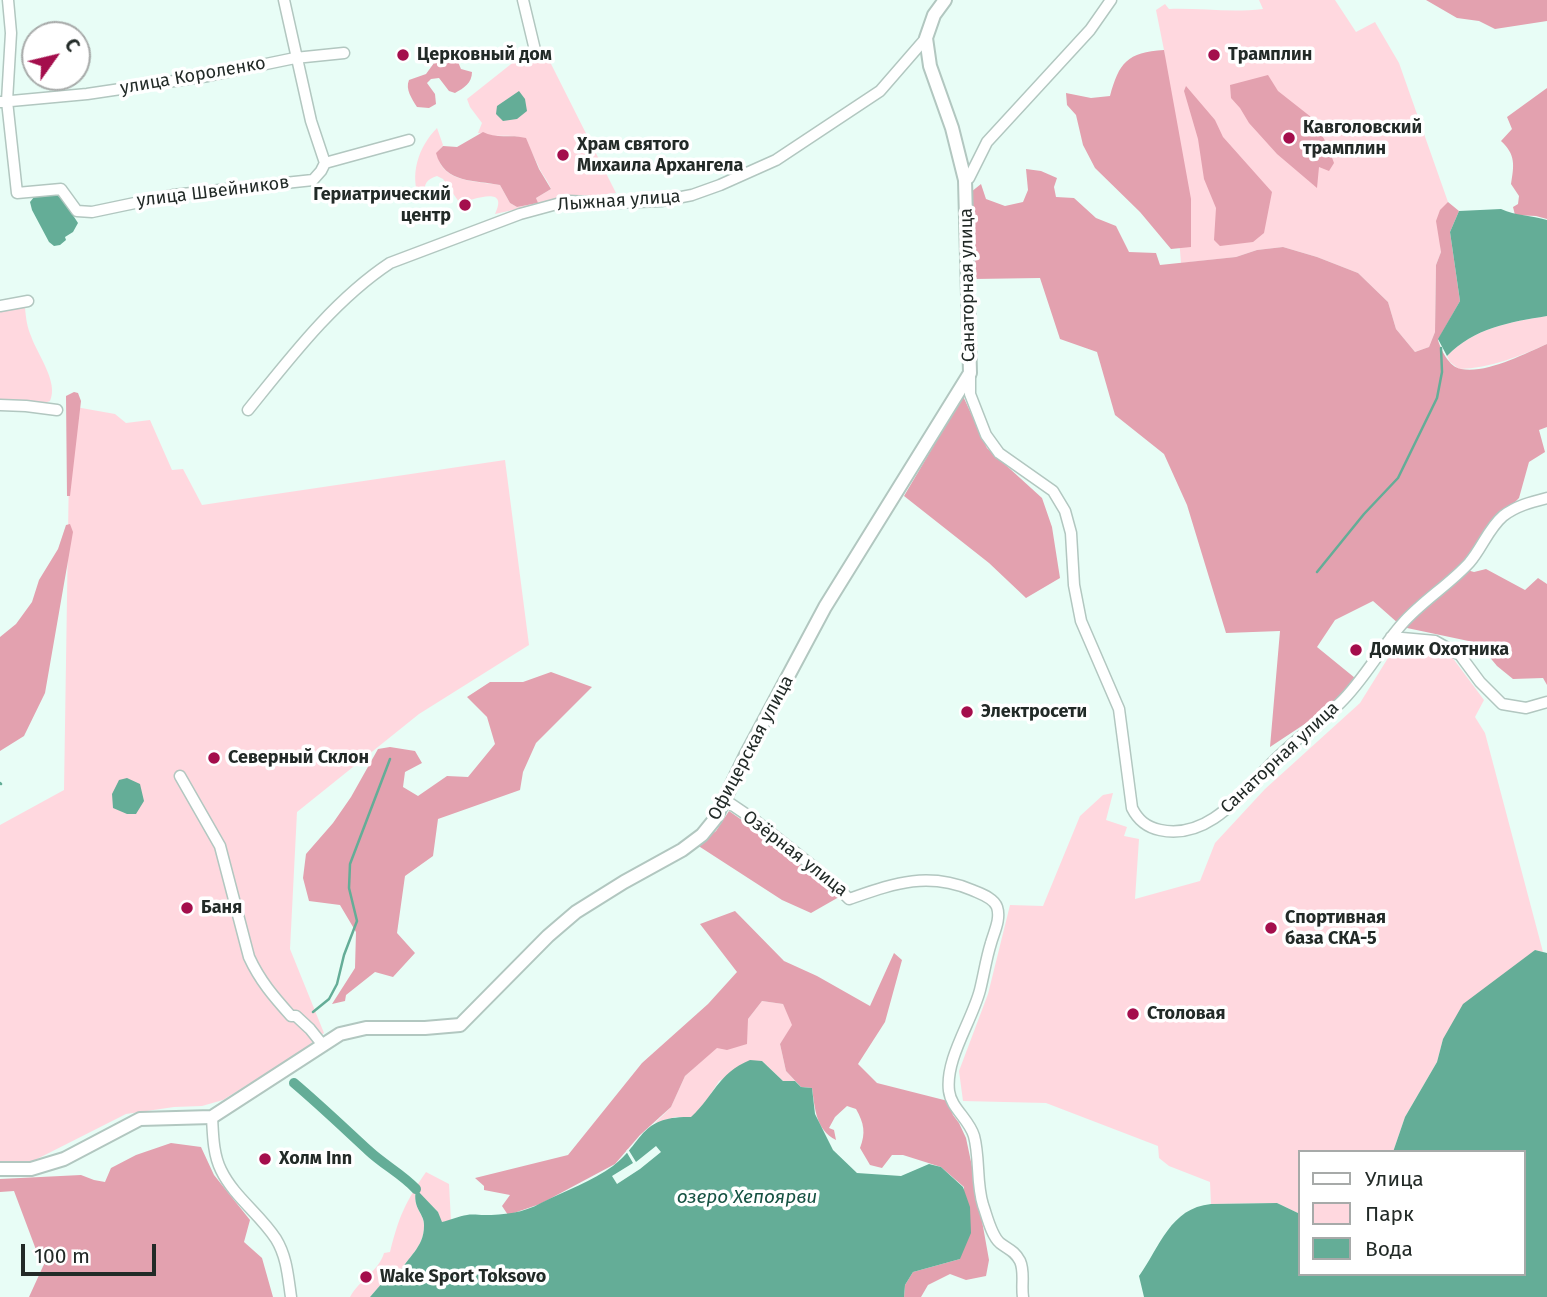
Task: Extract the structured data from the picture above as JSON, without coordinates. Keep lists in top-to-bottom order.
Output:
{
  "streets": {
    "street": [
      "улица Короленко",
      "улица Швейников",
      "Лыжная улица",
      "Санаторная улица",
      "Офицерская улица",
      "Озёрная улица"
    ]
  },
  "crossings": [
    ["улица Короленко", "улица Швейников"],
    ["Лыжная улица", "Санаторная улица"],
    ["Санаторная улица", "Офицерская улица"],
    ["Офицерская улица", "Озёрная улица"]
  ],
  "water": ["озеро Хепоярви"],
  "places": [
    "Церковный дом",
    "Трамплин",
    "Кавголовский трамплин",
    "Храм святого Михаила Архангела",
    "Гериатрический центр",
    "Домик Охотника",
    "Электросети",
    "Северный Склон",
    "Баня",
    "Спортивная база СКА-5",
    "Столовая",
    "Холм Inn",
    "Wake Sport Toksovo"
  ],
  "legend": ["Улица", "Парк", "Вода"],
  "scale_bar": "100 m",
  "north": "top right"
}
